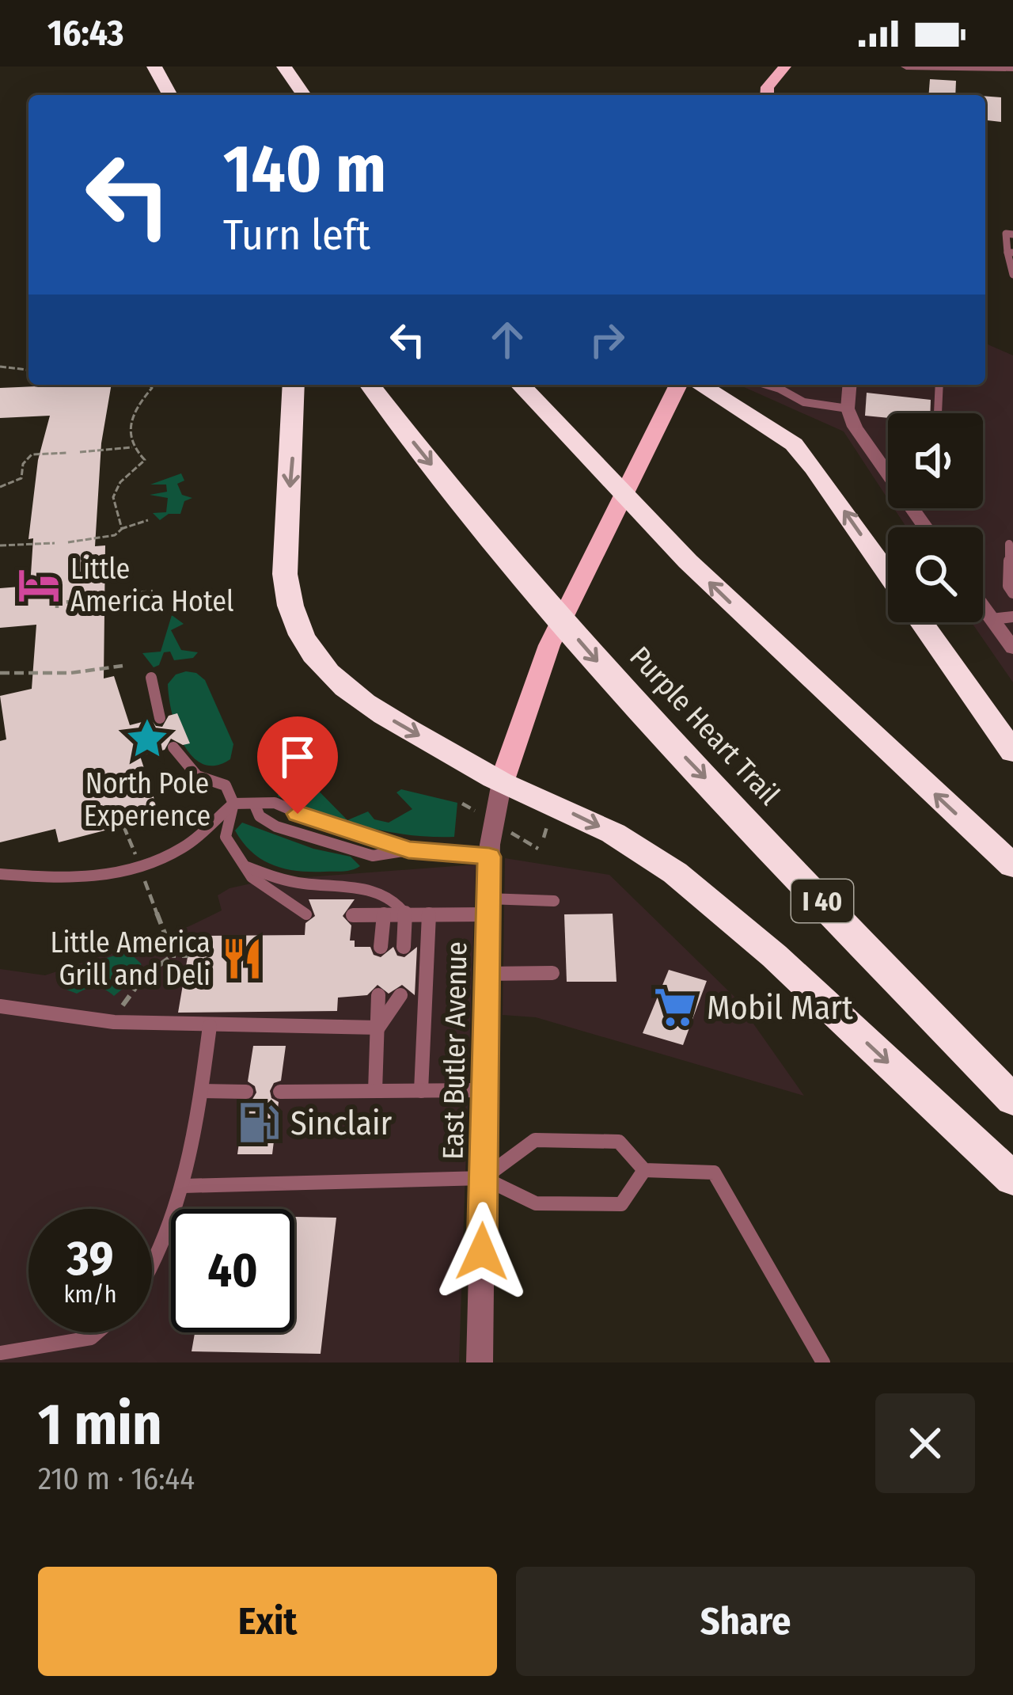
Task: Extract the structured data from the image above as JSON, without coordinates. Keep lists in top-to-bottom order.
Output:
{
  "streets": {
    "highway": ["Purple Heart Trail", "I 40"],
    "main road": ["East Butler Avenue"]
  },
  "places": {
    "hotel": ["Little America Hotel"],
    "place": ["North Pole Experience"],
    "restaurant": ["Little America Grill and Deli"],
    "supermarket": ["Mobil Mart"],
    "fuel station": ["Sinclair"]
  },
  "page": {
    "status": "16:43",
    "turn": ["140 m", "Turn left"],
    "speed": "39 km/h",
    "limit": "40",
    "heading": ["1 min", "210 m · 16:44"],
    "buttons": ["Exit", "Share"]
  }
}
